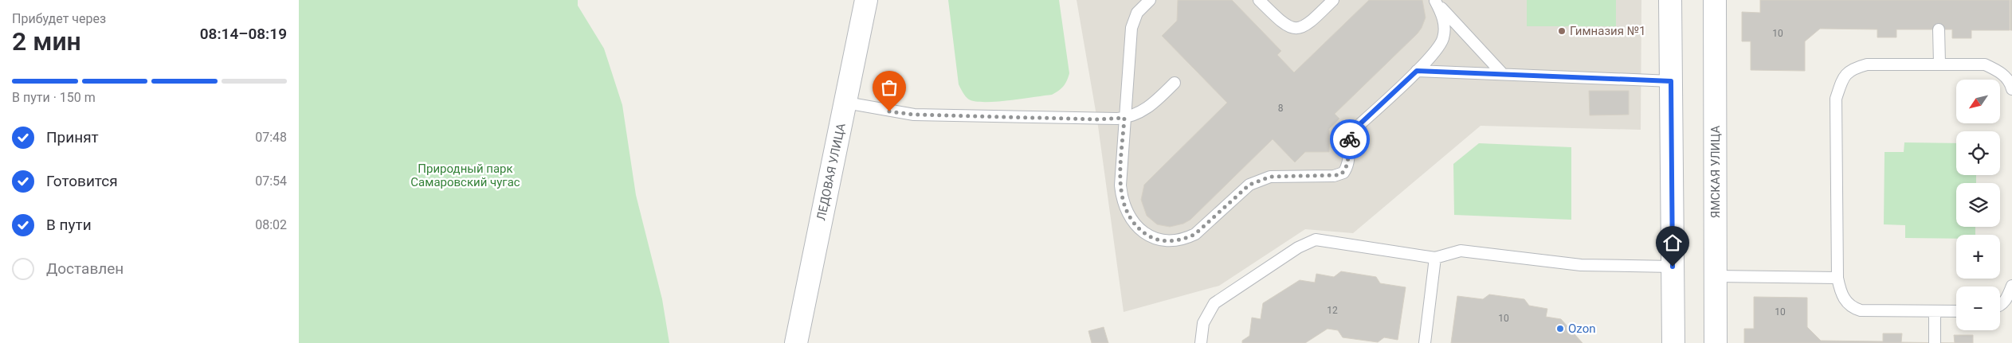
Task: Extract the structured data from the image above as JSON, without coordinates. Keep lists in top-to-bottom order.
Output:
{
  "streets": {
    "street": ["ЛЕДОВАЯ УЛИЦА", "ЯМСКАЯ УЛИЦА"]
  },
  "parks": ["Природный парк Самаровский чугас"],
  "places": ["Гимназия №1", "Ozon"],
  "house_numbers": [
    "10",
    "8",
    "12",
    "10",
    "10"
  ],
  "north": "bottom left",
  "page": {
    "heading": ["2 мин", "Прибудет через", "08:14–08:19"],
    "bar": "В пути · 150 m",
    "map_buttons": ["+", "−"],
    "list": [
      ["Принят", "07:48"],
      ["Готовится", "07:54"],
      ["В пути", "08:02"],
      "Доставлен"
    ]
  }
}
